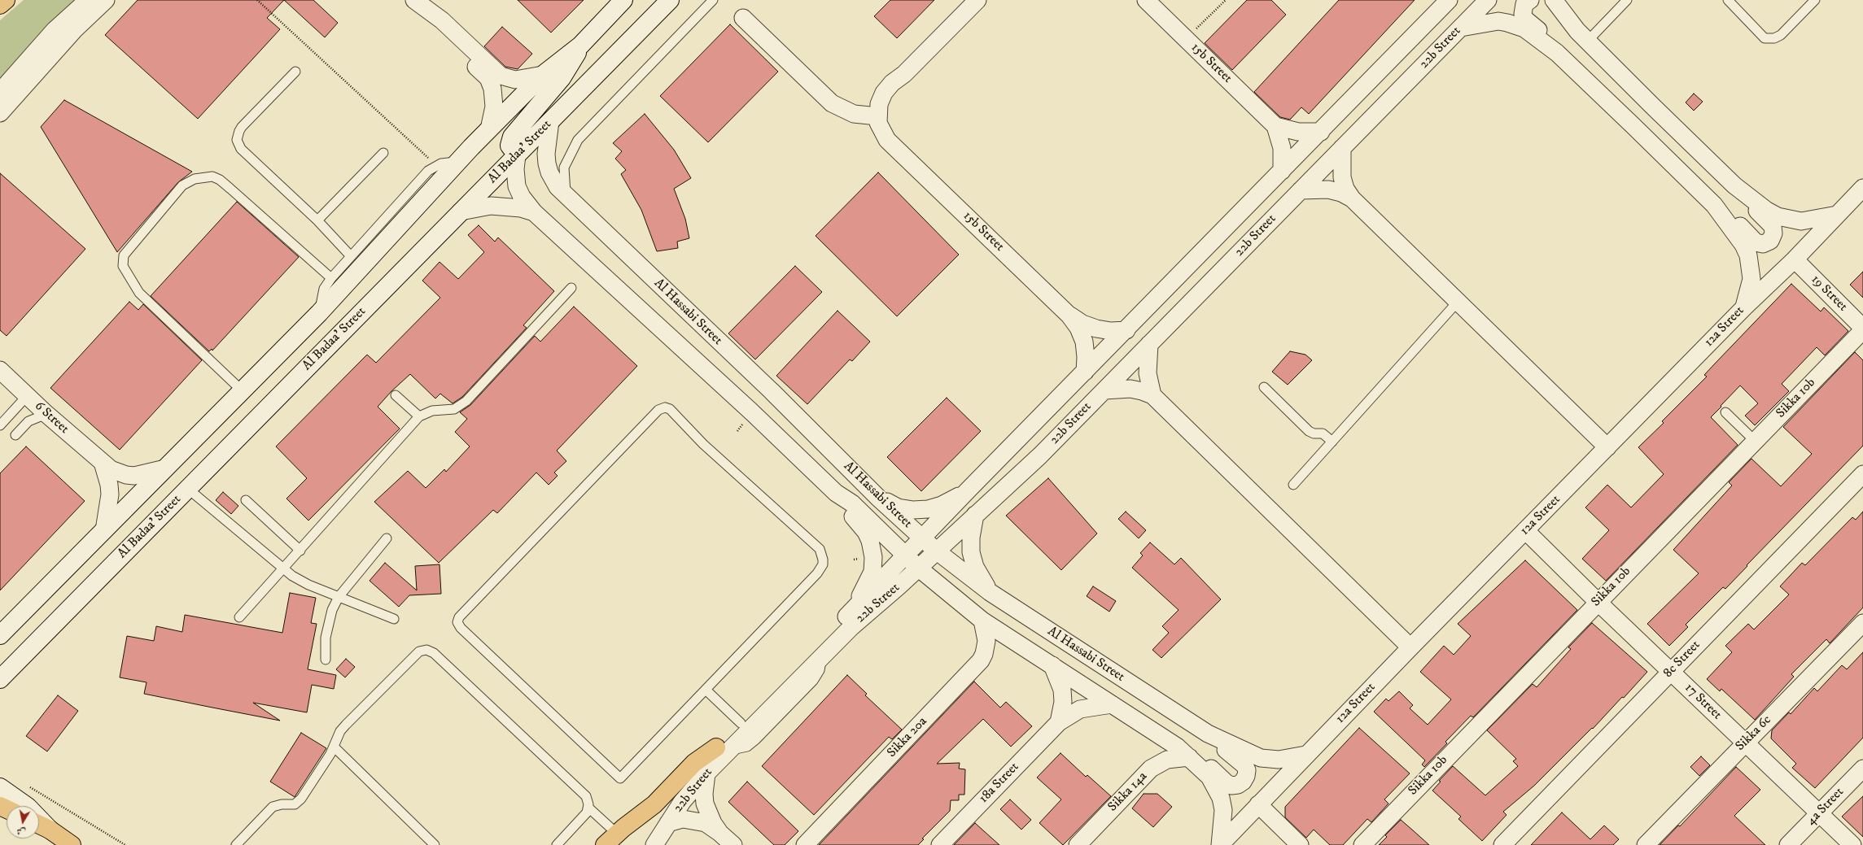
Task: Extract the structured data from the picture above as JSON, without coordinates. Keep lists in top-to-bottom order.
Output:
{
  "streets": {
    "main road": ["Al Badaa' Street"],
    "street": [
      "22b Street",
      "15b Street",
      "19 Street",
      "Al Hassabi Street",
      "12a Street",
      "Sikka 10b",
      "6 Street",
      "8c Street",
      "17 Street",
      "Sikka 6c",
      "Sikka 20a",
      "18a Street",
      "Sikka 14a",
      "4a Street"
    ]
  },
  "crossings": [
    ["22b Street", "15b Street"],
    ["22b Street", "Al Hassabi Street"],
    ["Al Badaa' Street", "Al Hassabi Street"],
    ["19 Street", "12a Street"],
    ["Al Hassabi Street", "12a Street"],
    ["Al Hassabi Street", "Sikka 20a"],
    ["Al Hassabi Street", "18a Street"],
    ["Al Hassabi Street", "Sikka 14a"],
    ["12a Street", "17 Street"],
    ["Sikka 10b", "17 Street"],
    ["8c Street", "17 Street"],
    ["17 Street", "Sikka 6c"],
    ["17 Street", "4a Street"]
  ],
  "north": "bottom"
}
